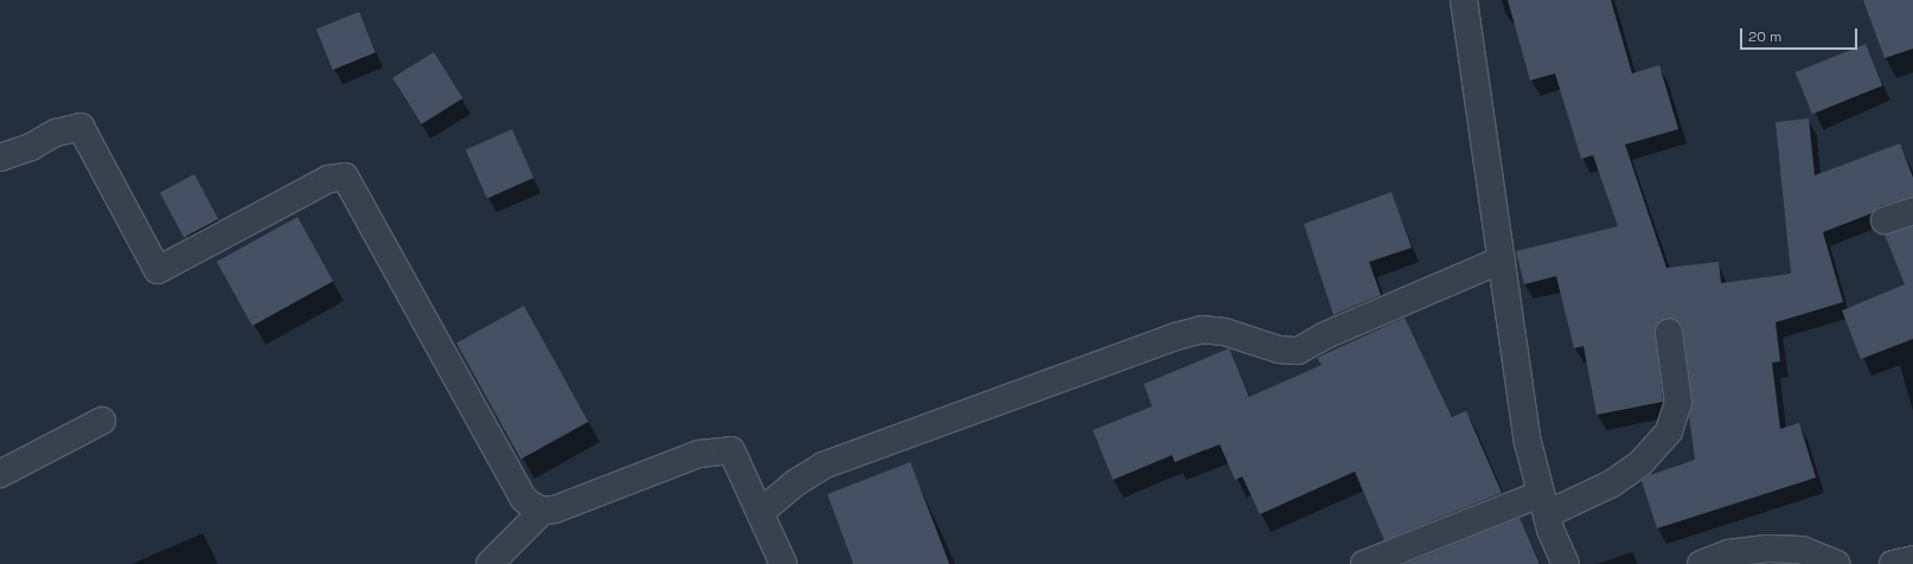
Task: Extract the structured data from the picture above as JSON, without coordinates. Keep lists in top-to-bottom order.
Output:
{
  "scale_bar": "20 m"
}
